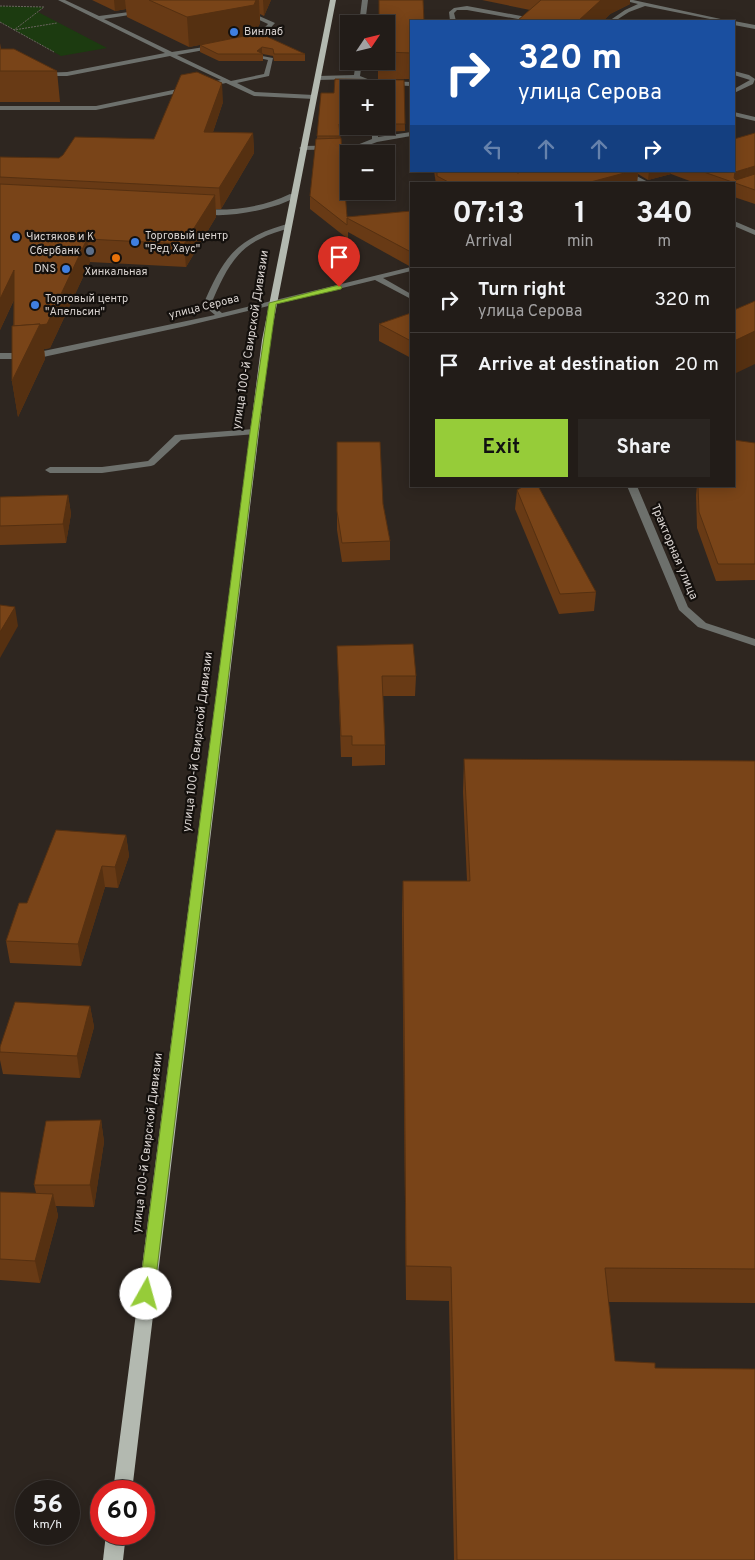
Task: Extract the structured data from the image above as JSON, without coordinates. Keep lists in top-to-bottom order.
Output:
{
  "streets": {
    "main road": ["улица 100-й Свирской Дивизии"],
    "street": ["улица Серова", "Тракторная улица"]
  },
  "crossings": [
    ["улица Серова", "улица 100-й Свирской Дивизии"]
  ],
  "places": [
    "Винлаб",
    "Чистяков и К",
    "Торговый центр \"Ред Хаус\"",
    "Сбербанк",
    "Хинкальная",
    "DNS",
    "Торговый центр \"Апельсин\""
  ],
  "north": "top right",
  "page": {
    "map_buttons": ["+", "−"],
    "turn": ["320 m", "улица Серова"],
    "eta": [
      "07:13",
      "Arrival",
      "1",
      "min",
      "340",
      "m"
    ],
    "list": [
      {
        "name": "Turn right",
        "note": "улица Серова",
        "value": "320 m"
      },
      {
        "name": "Arrive at destination",
        "value": "20 m"
      }
    ],
    "buttons": ["Exit", "Share"],
    "speed": "56 km/h",
    "limit": "60"
  }
}
